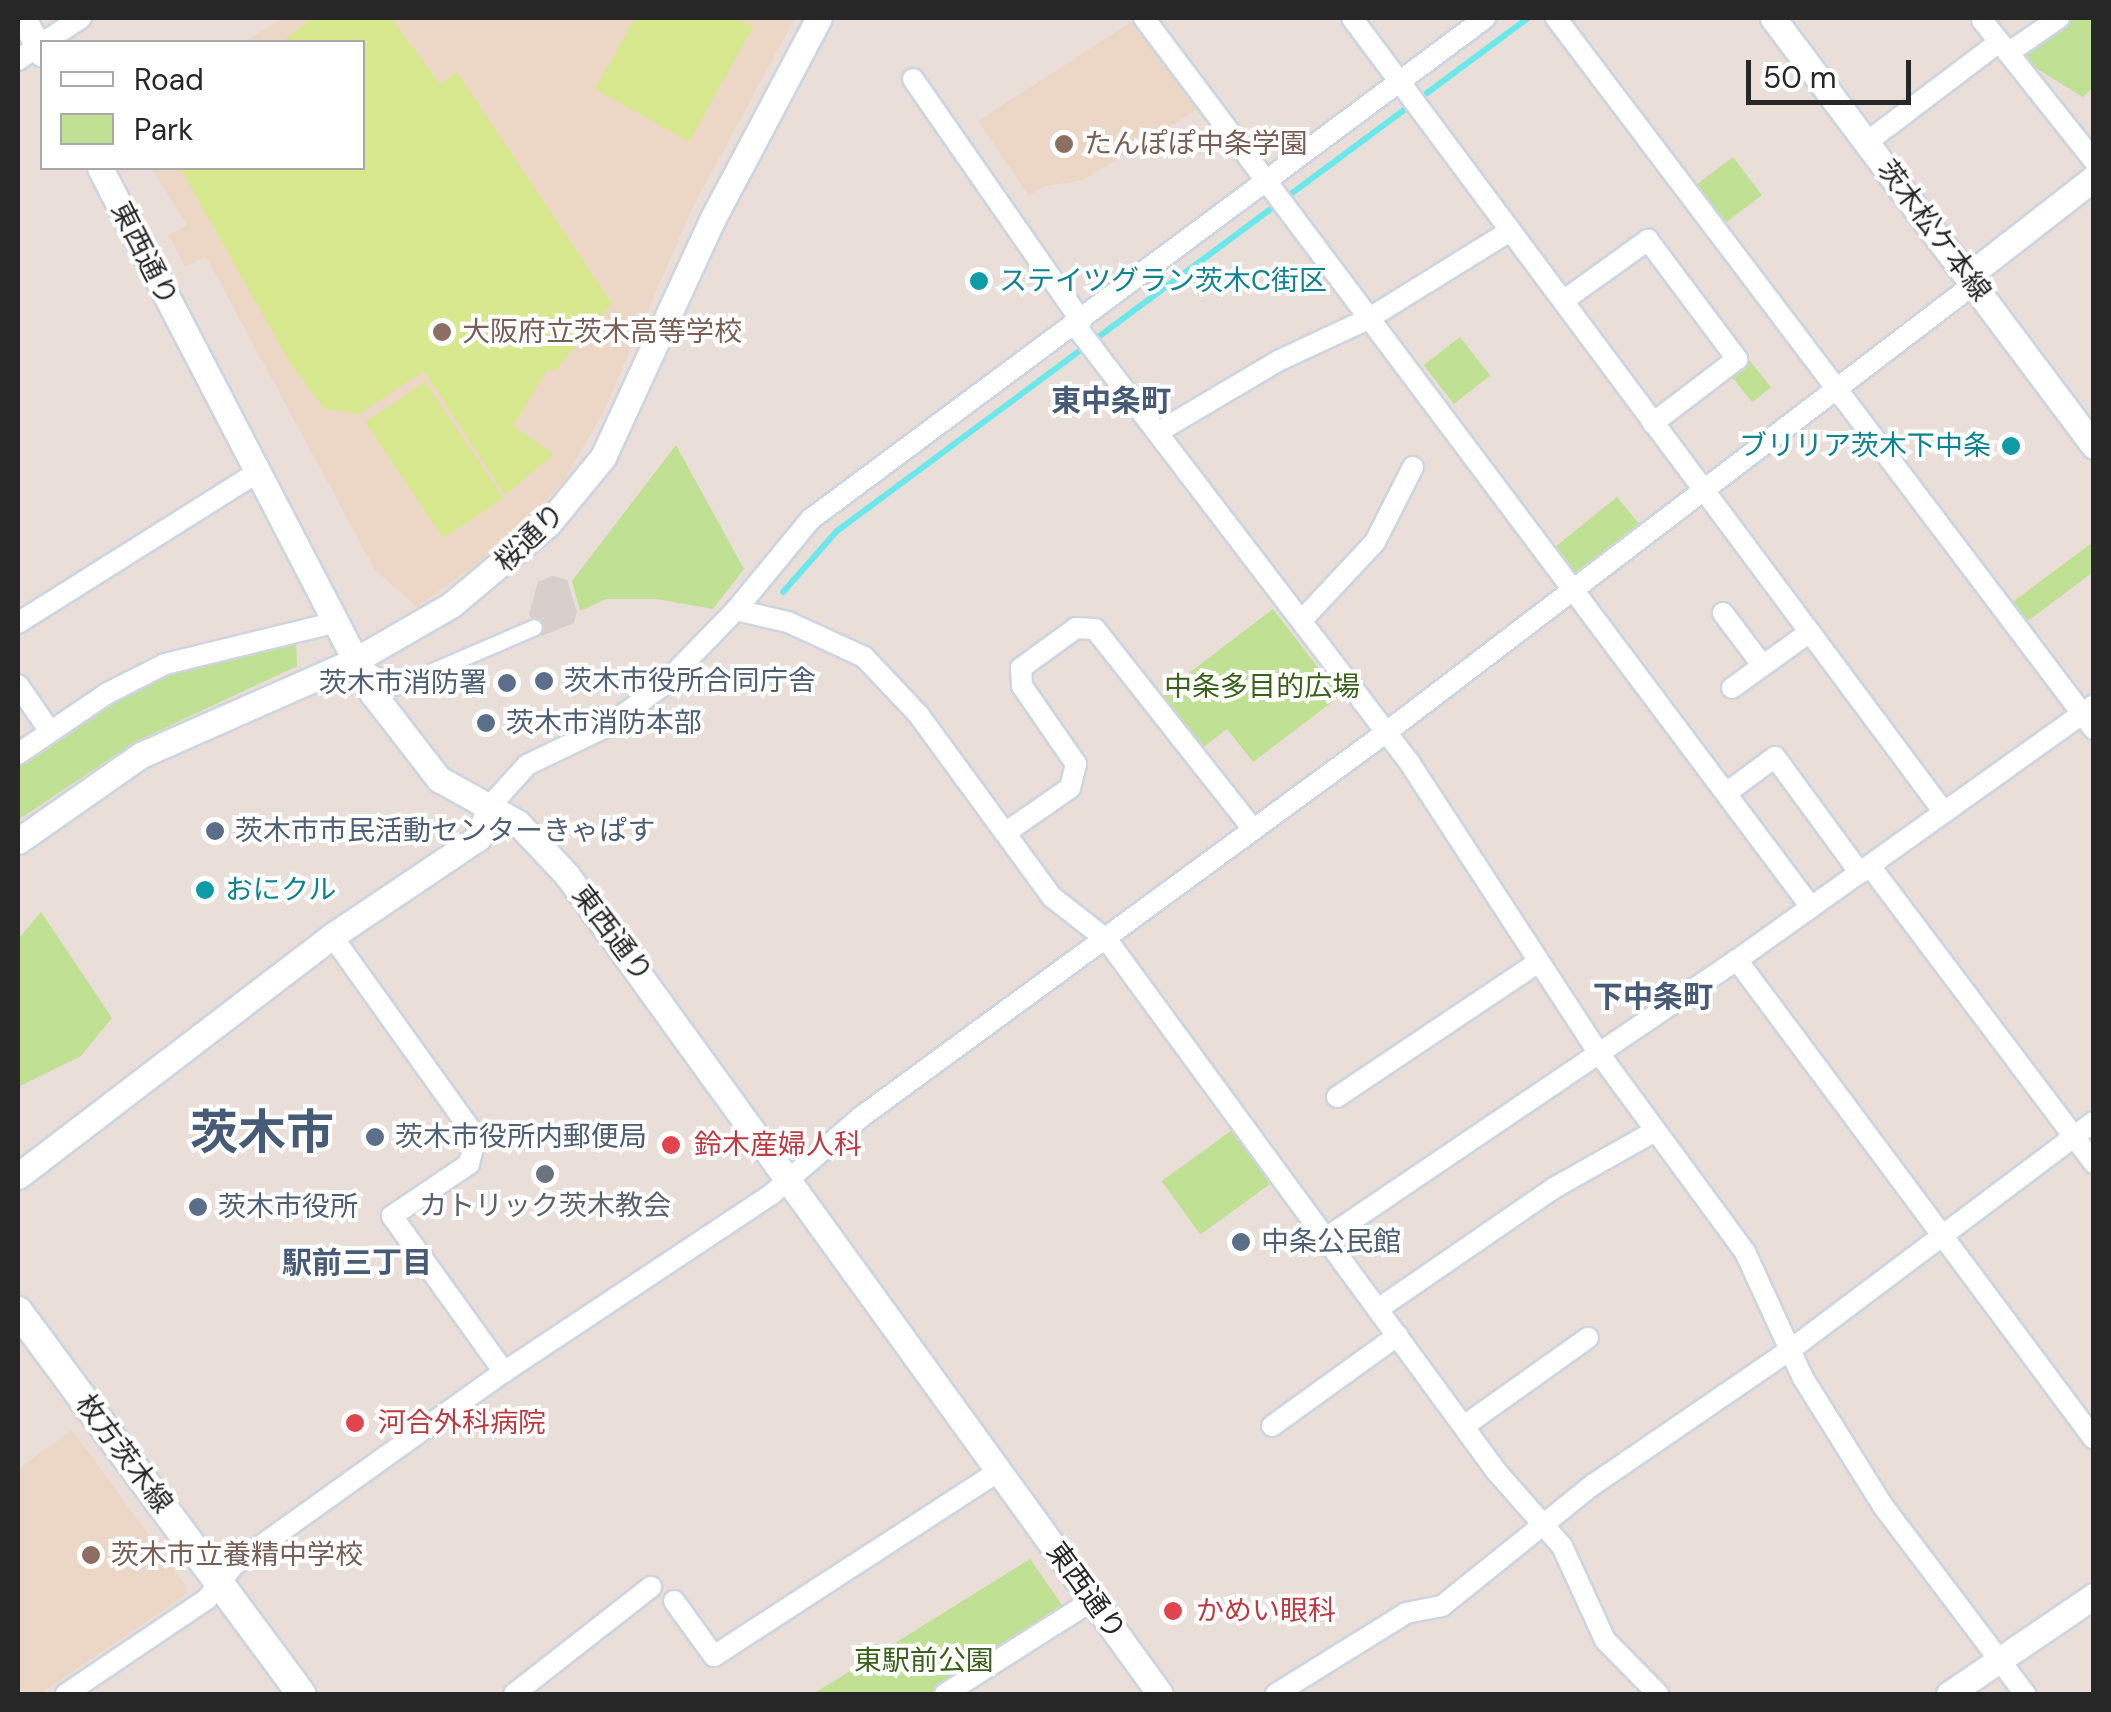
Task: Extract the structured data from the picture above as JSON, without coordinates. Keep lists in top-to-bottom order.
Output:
{
  "streets": {
    "main road": ["枚方茨木線"],
    "street": ["茨木松ケ本線", "東西通り", "桜通り"]
  },
  "crossings": [
    ["東西通り", "桜通り"]
  ],
  "districts": [
    "東中条町",
    "下中条町",
    "茨木市",
    "駅前三丁目"
  ],
  "parks": ["中条多目的広場", "東駅前公園"],
  "places": [
    "たんぽぽ中条学園",
    "ステイツグラン茨木C街区",
    "大阪府立茨木高等学校",
    "ブリリア茨木下中条",
    "茨木市役所合同庁舎",
    "茨木市消防署",
    "茨木市消防本部",
    "茨木市市民活動センターきゃぱす",
    "おにクル",
    "茨木市役所内郵便局",
    "鈴木産婦人科",
    "カトリック茨木教会",
    "茨木市役所",
    "中条公民館",
    "河合外科病院",
    "茨木市立養精中学校",
    "かめい眼科"
  ],
  "legend": ["Road", "Park"],
  "scale_bar": "50 m"
}
